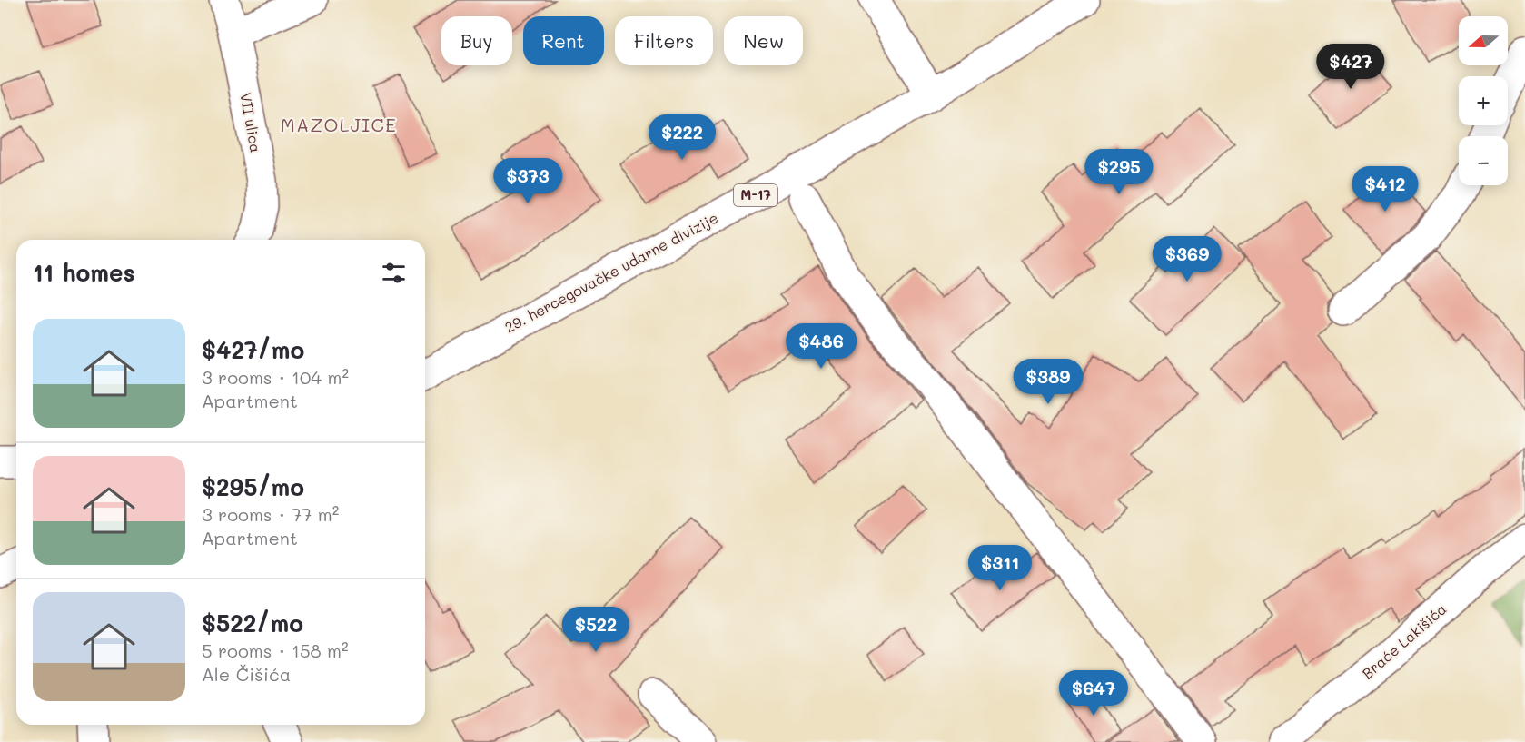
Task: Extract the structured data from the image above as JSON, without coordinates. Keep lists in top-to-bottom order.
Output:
{
  "streets": {
    "street": [
      "VII ulica",
      "M-17",
      "29. hercegovačke udarne divizije",
      "Braće Lakišića"
    ]
  },
  "districts": ["MAZOLJICE"],
  "north": "left",
  "page": {
    "map_buttons": ["+", "−"],
    "chip": [
      "Buy",
      "Rent",
      "Filters",
      "New"
    ],
    "price": [
      "$427",
      "$222",
      "$295",
      "$373",
      "$412",
      "$369",
      "$486",
      "$389",
      "$311",
      "$522",
      "$647"
    ],
    "heading": "11 homes",
    "list": [
      {
        "name": "$427/mo",
        "note": "3 rooms · 104 m² · Apartment"
      },
      {
        "name": "$295/mo",
        "note": "3 rooms · 77 m² · Apartment"
      },
      {
        "name": "$522/mo",
        "note": "5 rooms · 158 m² · Ale Čišića"
      }
    ]
  }
}
